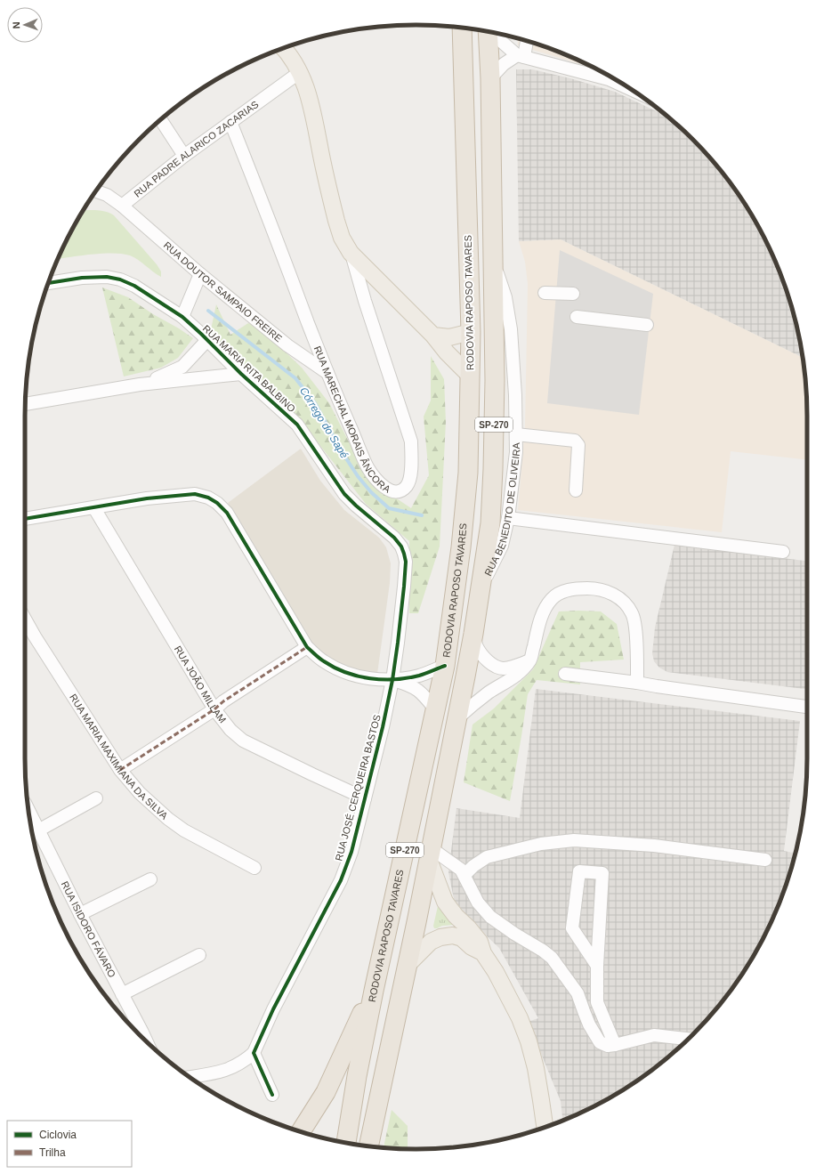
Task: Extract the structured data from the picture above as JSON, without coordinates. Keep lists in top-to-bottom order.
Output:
{
  "streets": {
    "highway": ["RODOVIA RAPOSO TAVARES", "SP-270"],
    "street": [
      "RUA PADRE ALARICO ZACARIAS",
      "RUA DOUTOR SAMPAIO FREIRE",
      "RUA MARIA RITA BALBINO",
      "RUA MARECHAL MORAIS ÂNCORA",
      "RUA BENEDITO DE OLIVEIRA",
      "RUA JOÃO MILLAM",
      "RUA MARIA MAXIMIANA DA SILVA",
      "RUA JOSÉ CERQUEIRA BASTOS",
      "RUA ISIDORO FÁVARO"
    ]
  },
  "crossings": [
    ["RUA PADRE ALARICO ZACARIAS", "RUA DOUTOR SAMPAIO FREIRE"],
    ["RUA PADRE ALARICO ZACARIAS", "RUA MARECHAL MORAIS ÂNCORA"],
    ["RUA DOUTOR SAMPAIO FREIRE", "RUA MARECHAL MORAIS ÂNCORA"],
    ["RUA MARIA RITA BALBINO", "RUA JOSÉ CERQUEIRA BASTOS"],
    ["SP-270", "RUA BENEDITO DE OLIVEIRA"],
    ["RUA JOÃO MILLAM", "RUA JOSÉ CERQUEIRA BASTOS"]
  ],
  "water": ["Córrego do Sapé"],
  "legend": ["Ciclovia", "Trilha"],
  "north": "left"
}
